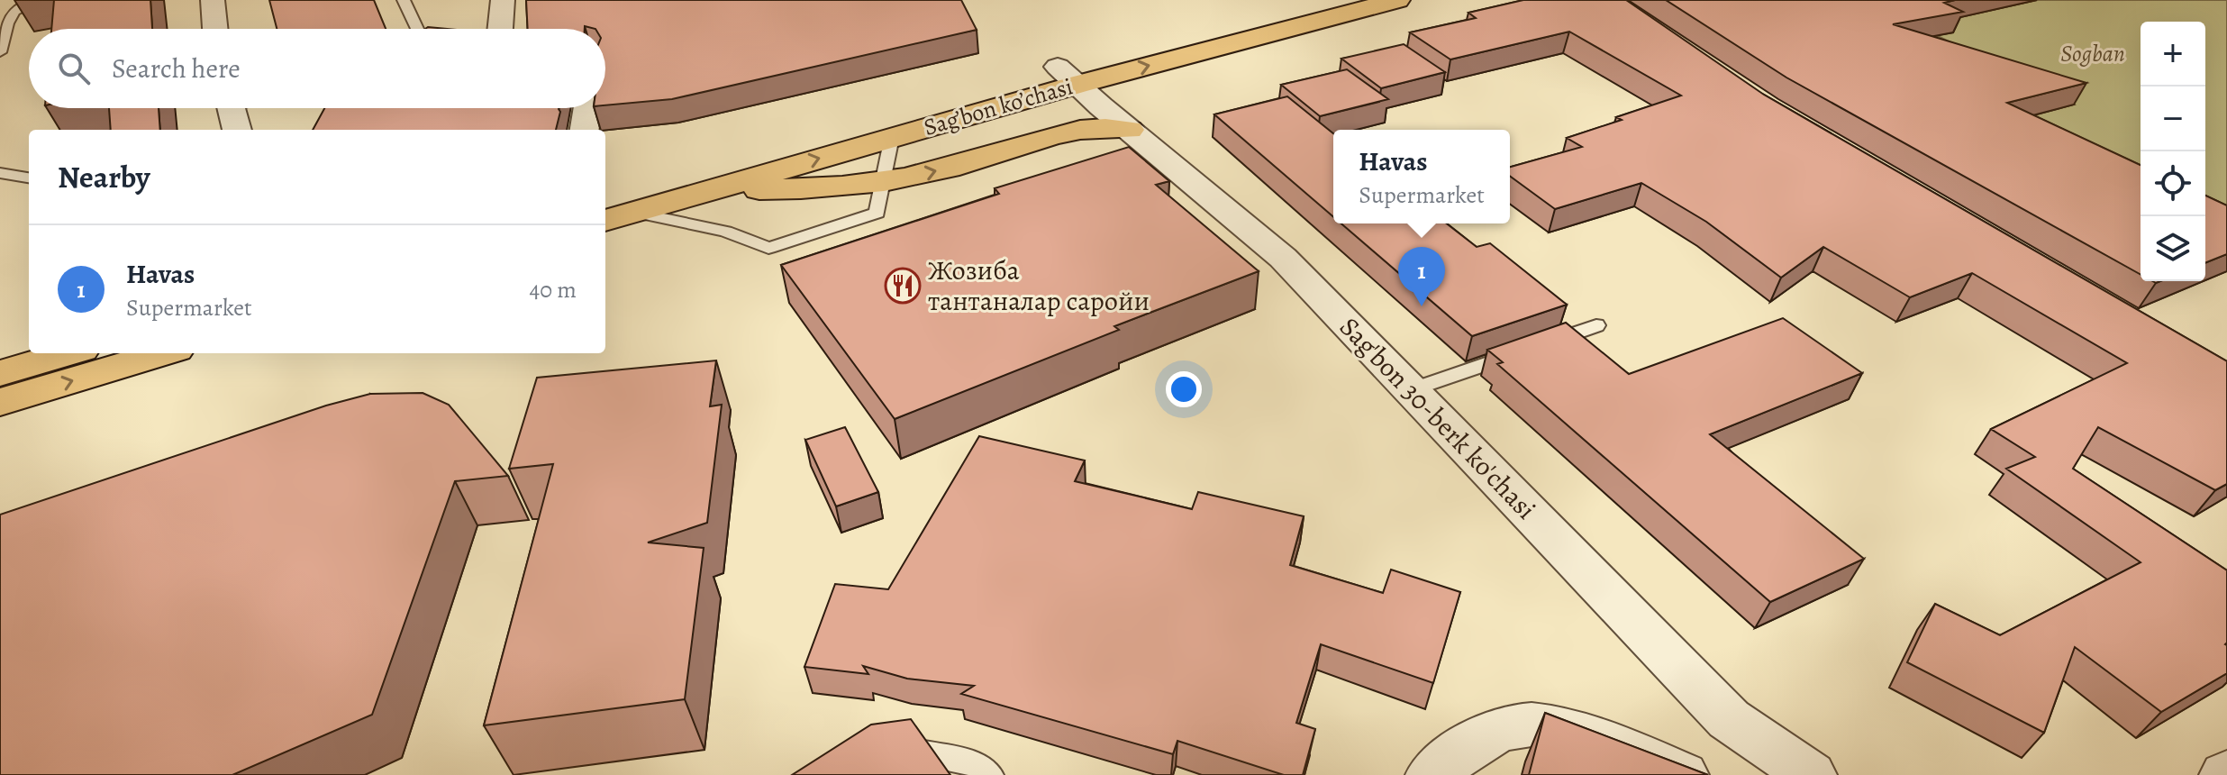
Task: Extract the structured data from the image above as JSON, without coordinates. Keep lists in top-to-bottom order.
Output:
{
  "streets": {
    "main road": ["Sag’bon ko’chasi"],
    "street": ["Sag'bon 30-berk ko'chasi"]
  },
  "crossings": [
    ["Sag’bon ko’chasi", "Sag'bon 30-berk ko'chasi"]
  ],
  "parks": ["Sogban"],
  "places": {
    "restaurant": ["Жозиба тантаналар саройи"]
  },
  "page": {
    "map_buttons": ["+", "−"],
    "search": "Search here",
    "popup": ["Havas", "Supermarket"],
    "heading": "Nearby",
    "list": [
      {
        "mark": "1",
        "name": "Havas",
        "note": "Supermarket",
        "value": "40 m"
      }
    ],
    "pins": "1"
  }
}
